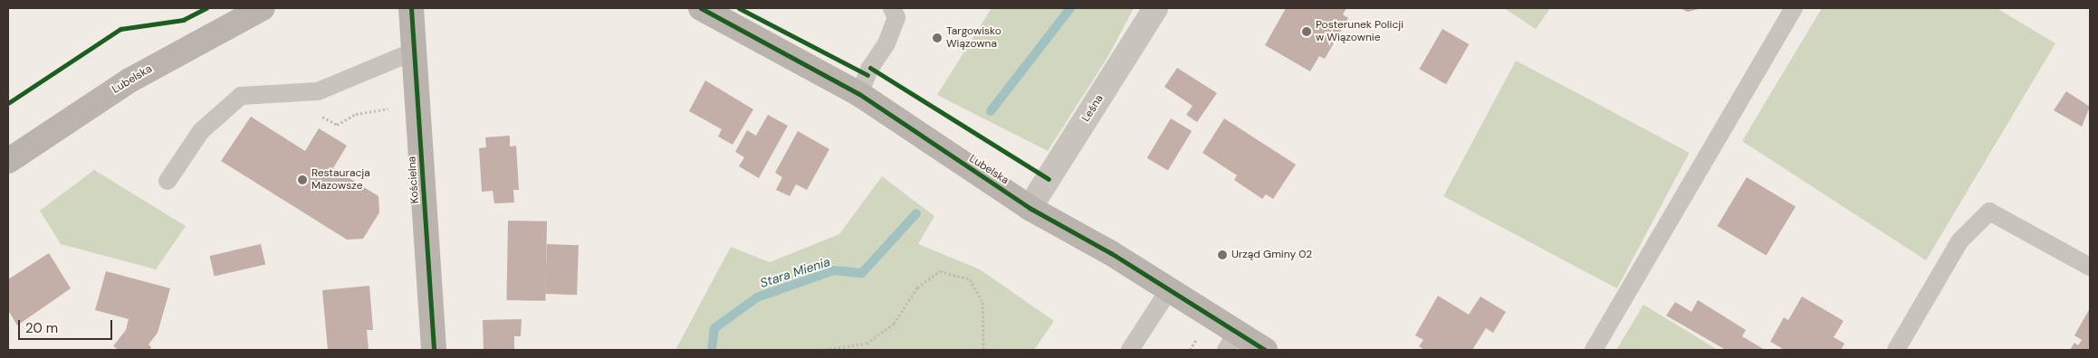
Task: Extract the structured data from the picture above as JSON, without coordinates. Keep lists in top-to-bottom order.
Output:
{
  "streets": {
    "main road": ["Lubelska", "Kościelna"],
    "street": ["Leśna"]
  },
  "crossings": [
    ["Lubelska", "Leśna"]
  ],
  "water": ["Stara Mienia"],
  "places": [
    "Posterunek Policji w Wiązownie",
    "Targowisko Wiązowna",
    "Restauracja Mazowsze",
    "Urząd Gminy 02"
  ],
  "scale_bar": "20 m"
}
